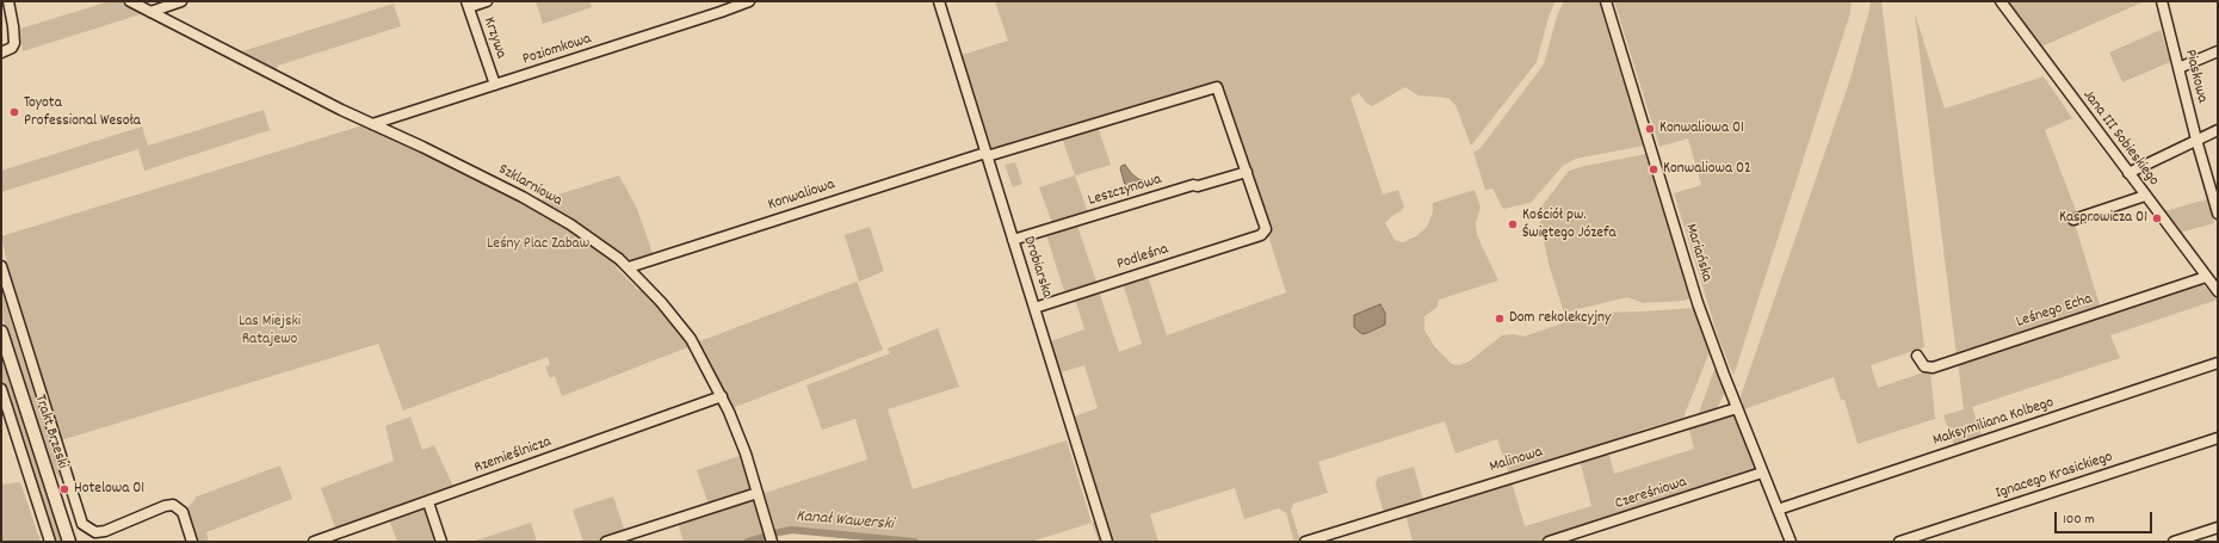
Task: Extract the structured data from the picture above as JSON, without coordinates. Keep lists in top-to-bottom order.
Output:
{
  "streets": {
    "main road": ["Trakt Brzeski"],
    "street": [
      "Krzywa",
      "Poziomkowa",
      "Piaskowa",
      "Jana III Sobieskiego",
      "Szklarniowa",
      "Leszczynowa",
      "Konwaliowa",
      "Mariańska",
      "Podleśna",
      "Drobiarska",
      "Leśnego Echa",
      "Maksymiliana Kolbego",
      "Rzemieślnicza",
      "Malinowa",
      "Ignacego Krasickiego",
      "Czereśniowa"
    ]
  },
  "crossings": [
    ["Krzywa", "Poziomkowa"],
    ["Poziomkowa", "Szklarniowa"],
    ["Jana III Sobieskiego", "Leśnego Echa"],
    ["Szklarniowa", "Konwaliowa"],
    ["Szklarniowa", "Rzemieślnicza"],
    ["Leszczynowa", "Konwaliowa"],
    ["Leszczynowa", "Podleśna"],
    ["Leszczynowa", "Drobiarska"],
    ["Konwaliowa", "Podleśna"],
    ["Konwaliowa", "Drobiarska"],
    ["Mariańska", "Maksymiliana Kolbego"],
    ["Mariańska", "Malinowa"],
    ["Mariańska", "Czereśniowa"],
    ["Podleśna", "Drobiarska"]
  ],
  "water": ["Kanał Wawerski"],
  "parks": ["Leśny Plac Zabaw", "Las Miejski Ratajewo"],
  "places": [
    "Toyota Professional Wesoła",
    "Konwaliowa 01",
    "Konwaliowa 02",
    "Kasprowicza 01",
    "Kościół pw. Świętego Józefa",
    "Dom rekolekcyjny",
    "Hotelowa 01"
  ],
  "scale_bar": "100 m"
}
